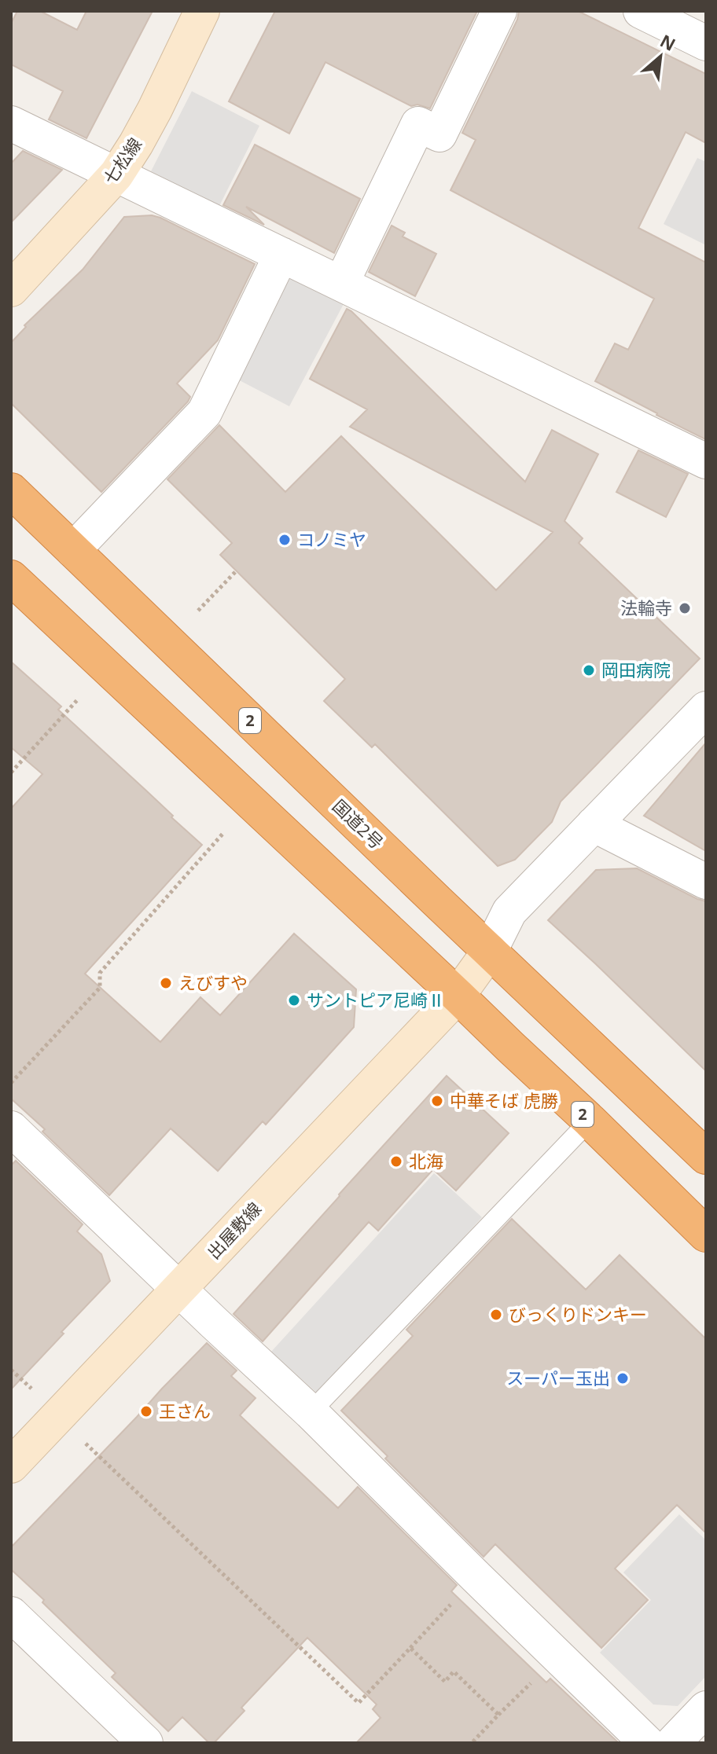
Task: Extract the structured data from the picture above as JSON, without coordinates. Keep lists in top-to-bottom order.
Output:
{
  "streets": {
    "highway": ["2", "国道2号"],
    "street": ["七松線", "出屋敷線"]
  },
  "crossings": [
    ["2", "出屋敷線"],
    ["国道2号", "出屋敷線"]
  ],
  "places": [
    "コノミヤ",
    "法輪寺",
    "岡田病院",
    "えびすや",
    "サントピア尼崎Ⅱ",
    "中華そば 虎勝",
    "北海",
    "びっくりドンキー",
    "スーパー玉出",
    "王さん"
  ],
  "north": "top right"
}
